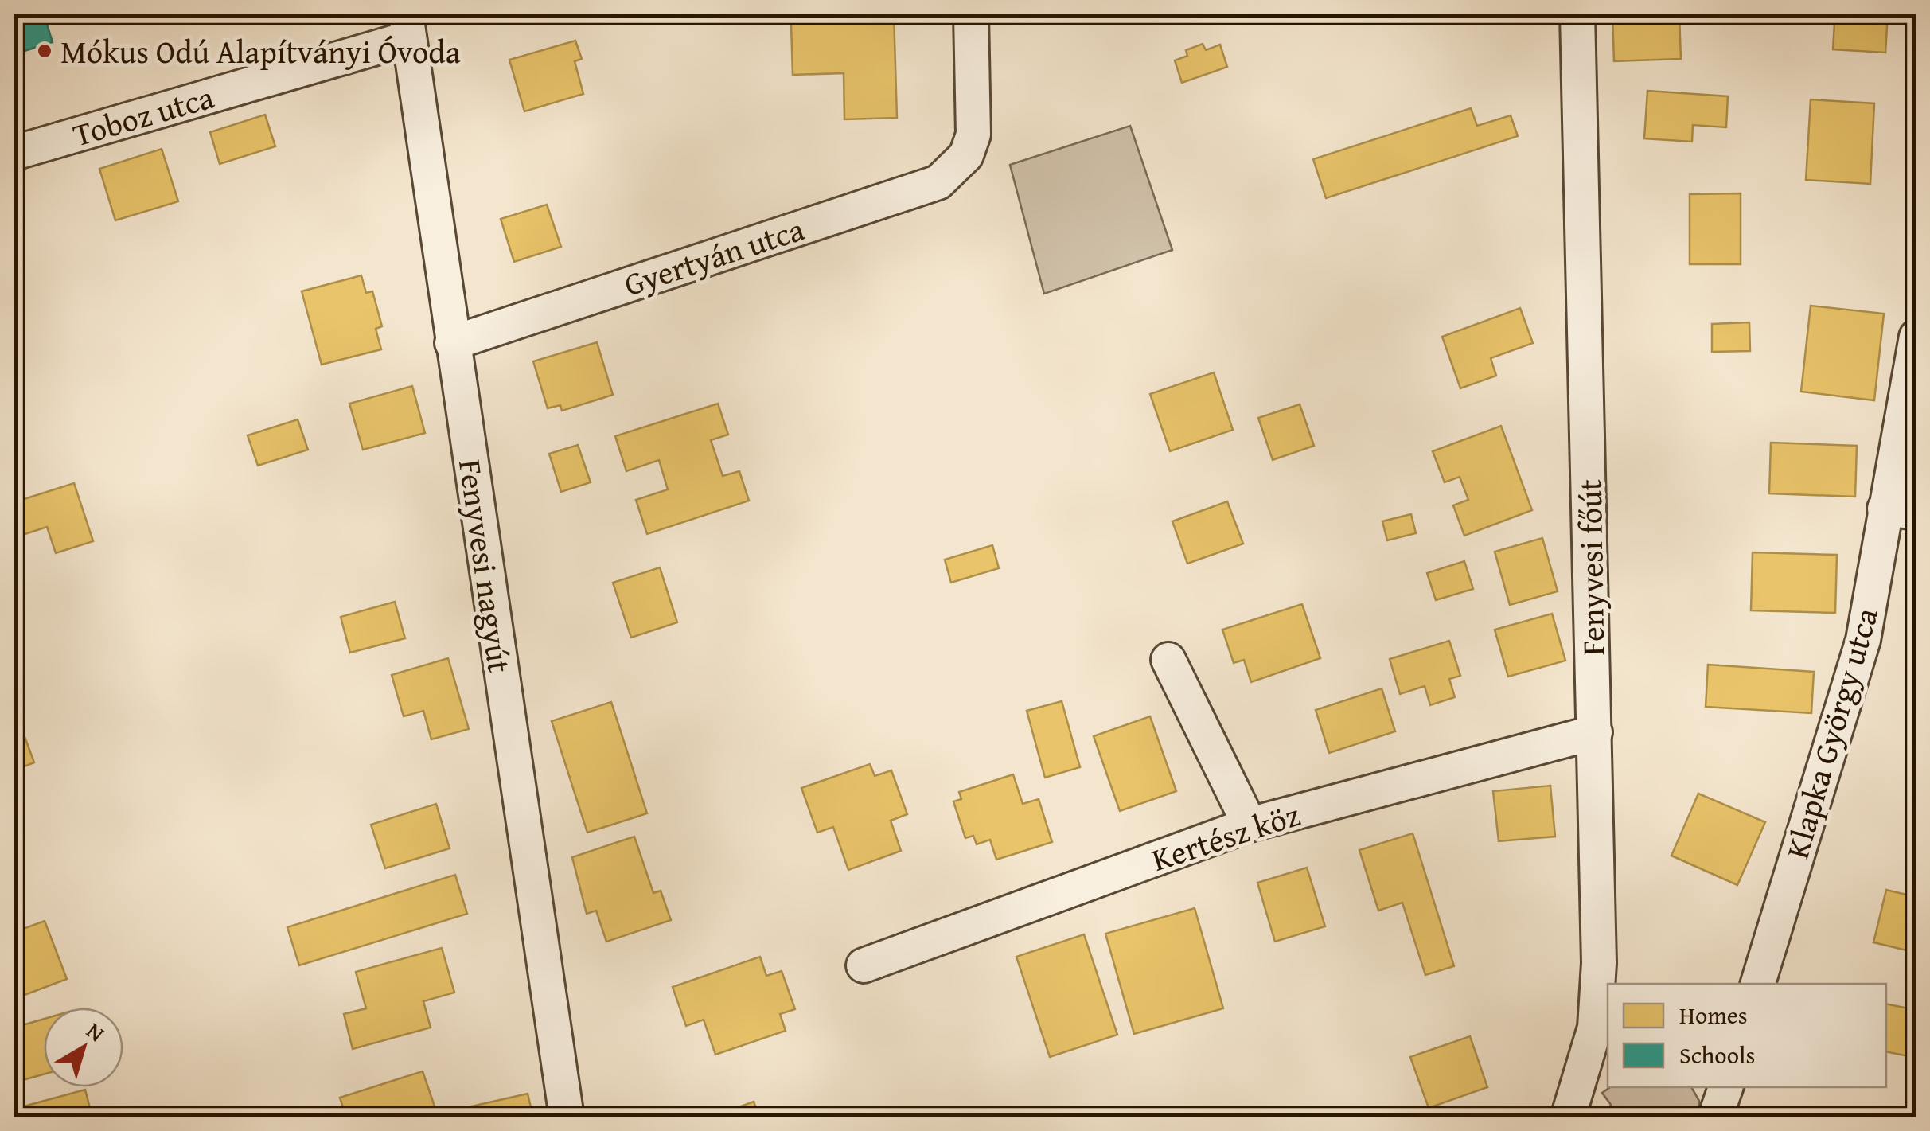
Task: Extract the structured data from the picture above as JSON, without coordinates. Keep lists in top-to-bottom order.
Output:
{
  "streets": {
    "street": [
      "Toboz utca",
      "Gyertyán utca",
      "Fenyvesi nagyút",
      "Fenyvesi főút",
      "Klapka György utca",
      "Kertész köz"
    ]
  },
  "crossings": [
    ["Toboz utca", "Fenyvesi nagyút"],
    ["Gyertyán utca", "Fenyvesi nagyút"],
    ["Fenyvesi főút", "Kertész köz"]
  ],
  "places": ["Mókus Odú Alapítványi Óvoda"],
  "legend": ["Homes", "Schools"],
  "north": "top right"
}
